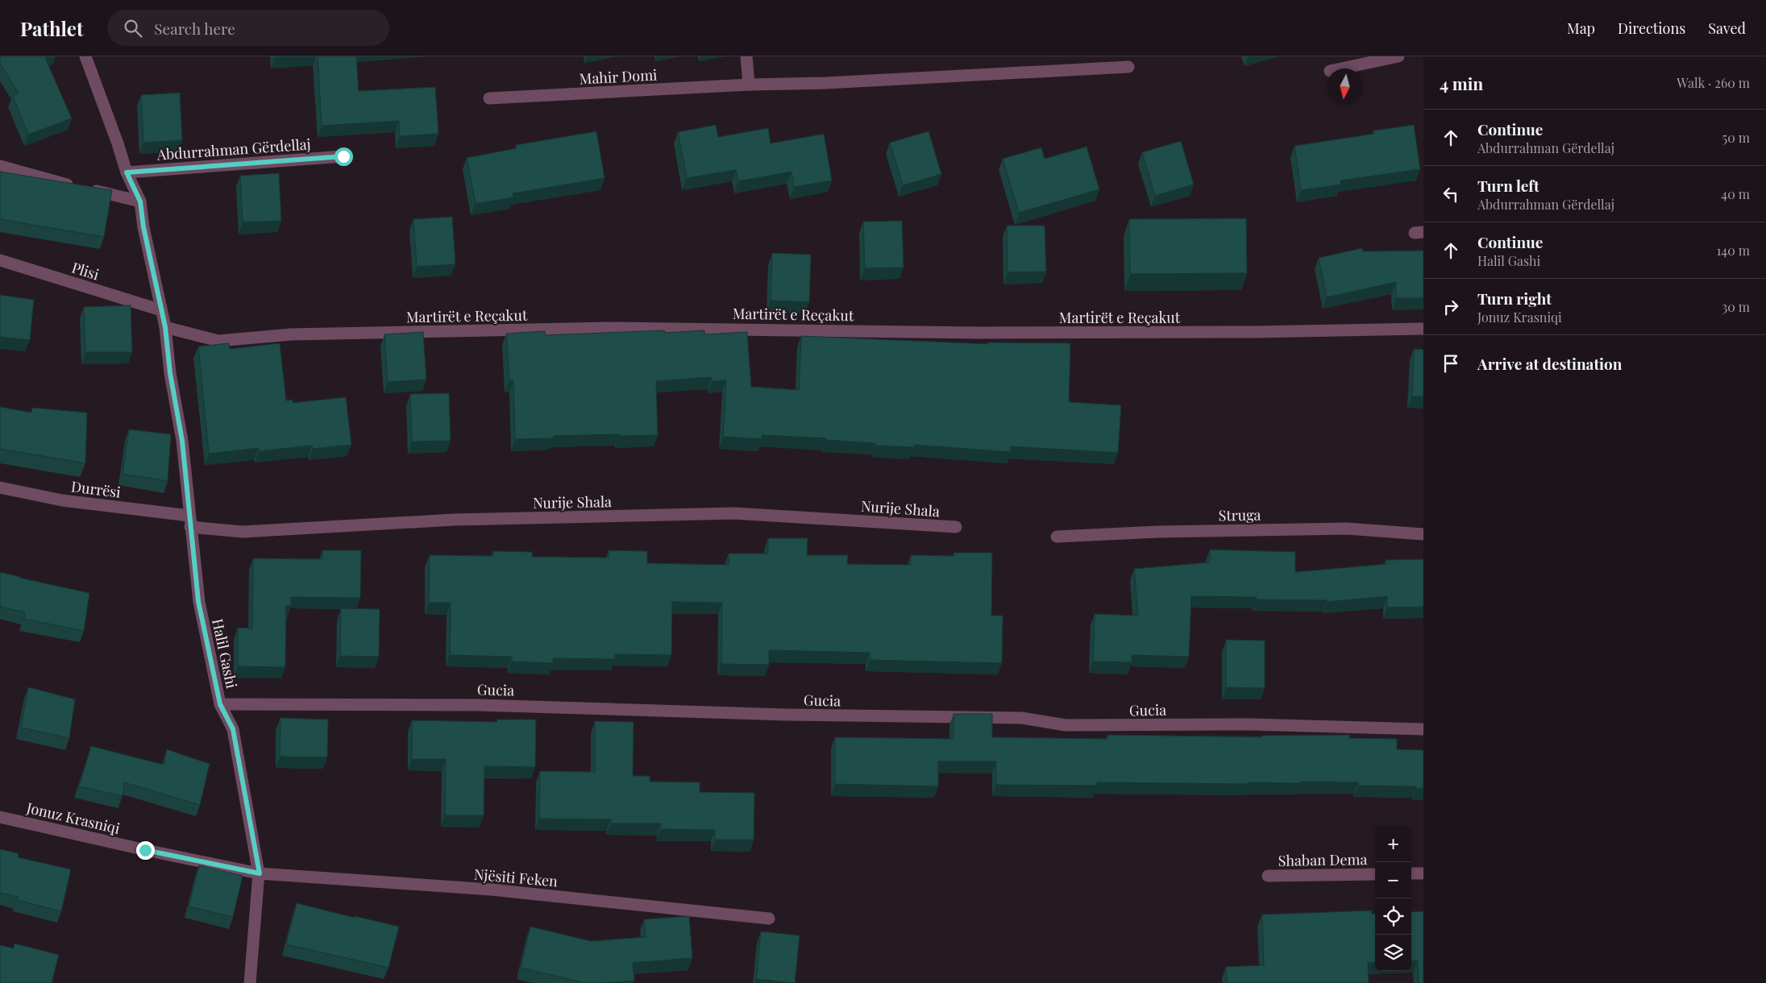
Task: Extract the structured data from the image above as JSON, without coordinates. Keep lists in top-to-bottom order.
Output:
{
  "streets": {
    "street": [
      "Mahir Domi",
      "Abdurrahman Gërdellaj",
      "Plisi",
      "Martirët e Reçakut",
      "Durrësi",
      "Nurije Shala",
      "Struga",
      "Halil Gashi",
      "Gucia",
      "Jonuz Krasniqi",
      "Shaban Dema",
      "Njësiti Feken"
    ]
  },
  "crossings": [
    ["Martirët e Reçakut", "Halil Gashi"],
    ["Durrësi", "Nurije Shala"],
    ["Durrësi", "Halil Gashi"],
    ["Nurije Shala", "Halil Gashi"],
    ["Halil Gashi", "Gucia"],
    ["Halil Gashi", "Jonuz Krasniqi"],
    ["Halil Gashi", "Njësiti Feken"],
    ["Jonuz Krasniqi", "Njësiti Feken"]
  ],
  "north": "bottom",
  "page": {
    "header": "Pathlet",
    "search": "Search here",
    "nav": ["Map", "Directions", "Saved"],
    "heading": ["4 min", "Walk · 260 m"],
    "list": [
      ["Continue", "Abdurrahman Gërdellaj", "50 m"],
      ["Turn left", "Abdurrahman Gërdellaj", "40 m"],
      ["Continue", "Halil Gashi", "140 m"],
      ["Turn right", "Jonuz Krasniqi", "30 m"],
      "Arrive at destination"
    ],
    "map_buttons": ["+", "−"]
  }
}
